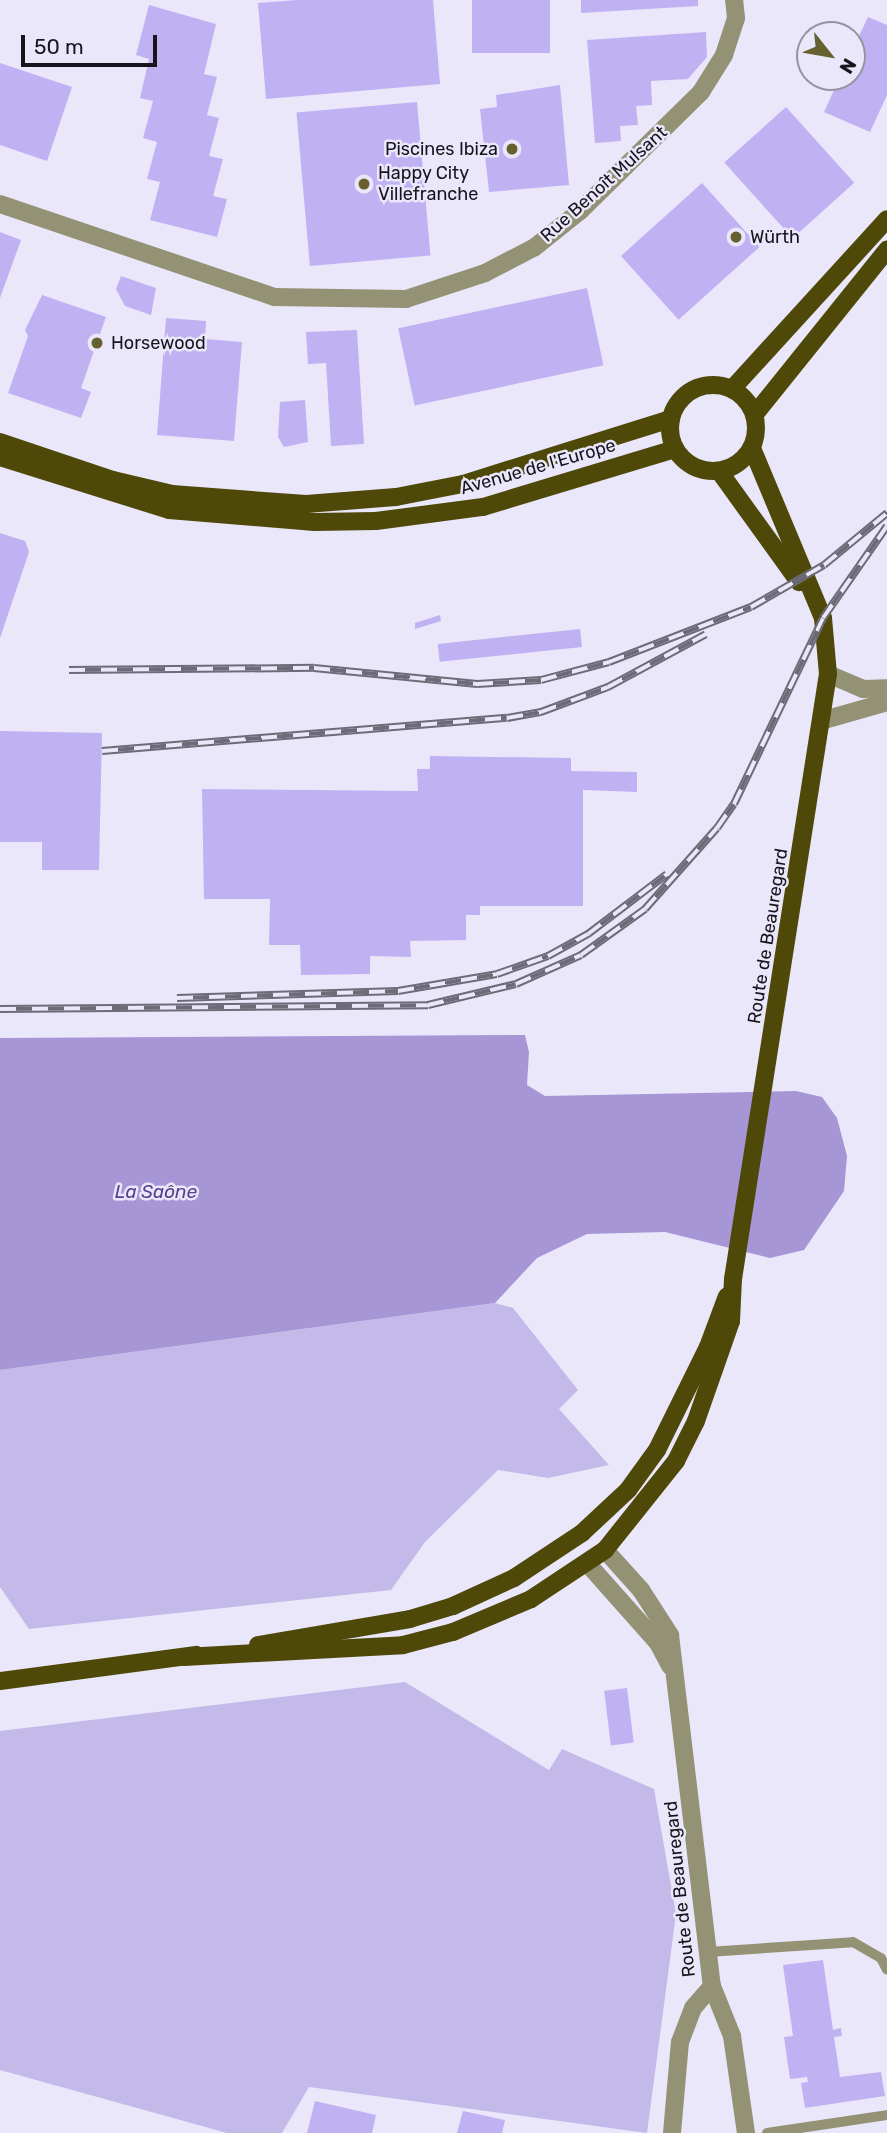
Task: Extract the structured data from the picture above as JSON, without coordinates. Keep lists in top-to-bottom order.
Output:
{
  "streets": {
    "main road": ["Avenue de l'Europe", "Route de Beauregard"],
    "street": ["Rue Benoît Mulsant"]
  },
  "crossings": [
    ["Avenue de l'Europe", "Route de Beauregard"]
  ],
  "water": ["La Saône"],
  "places": [
    "Piscines Ibiza",
    "Happy City Villefranche",
    "Würth",
    "Horsewood"
  ],
  "scale_bar": "50 m",
  "north": "bottom right"
}
